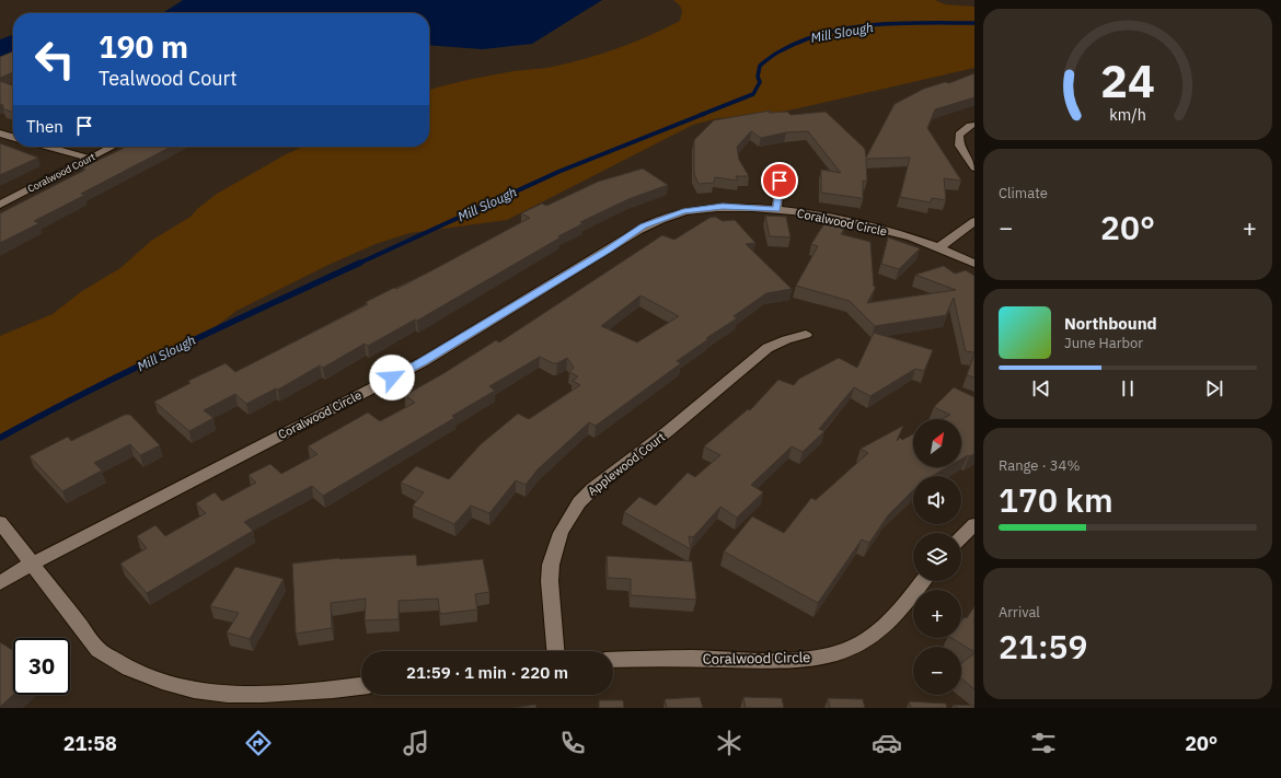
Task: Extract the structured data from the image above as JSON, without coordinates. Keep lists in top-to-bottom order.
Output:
{
  "streets": {
    "street": ["Coralwood Court", "Coralwood Circle", "Applewood Court"]
  },
  "water": ["Mill Slough"],
  "north": "top right",
  "page": {
    "turn": ["190 m", "Tealwood Court"],
    "then": "Then",
    "tile": [
      "Climate",
      ["Range · 34%", "170 km"],
      ["Arrival", "21:59"]
    ],
    "heat": ["−", "20°", "+"],
    "song": ["Northbound", "June Harbor"],
    "map_buttons": ["+", "−"],
    "limit": "30",
    "trip": "21:59 · 1 min · 220 m",
    "tabs": ["21:58", "20°"],
    "gauge": ["24", "km/h"]
  }
}
